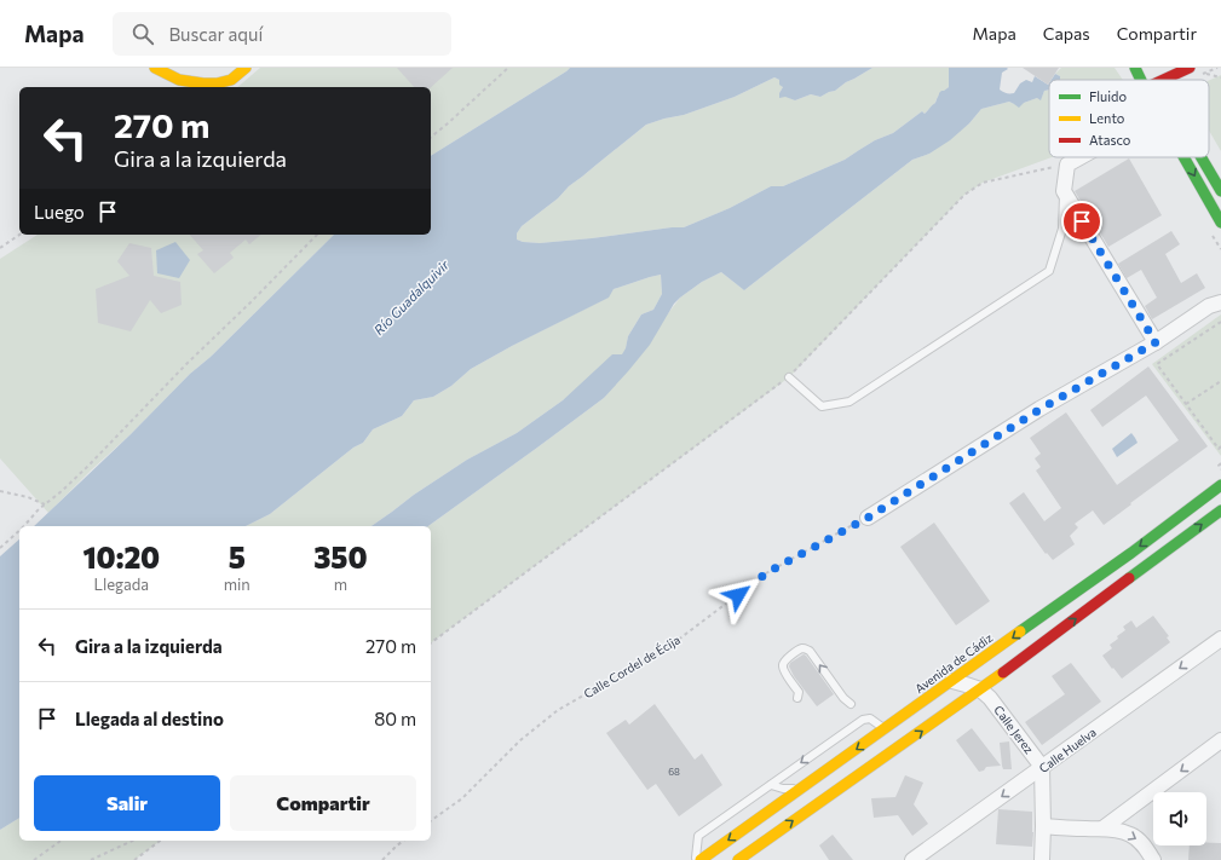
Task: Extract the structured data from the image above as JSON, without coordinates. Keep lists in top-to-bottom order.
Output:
{
  "streets": {
    "main road": ["Avenida de Cádiz"],
    "street": ["Calle Jerez", "Calle Huelva"],
    "path": ["Calle Cordel de Écija"]
  },
  "crossings": [
    ["Avenida de Cádiz", "Calle Jerez"],
    ["Calle Jerez", "Calle Huelva"]
  ],
  "water": ["Río Guadalquivir"],
  "house_numbers": ["68"],
  "legend": ["Fluido", "Lento", "Atasco"],
  "page": {
    "header": "Mapa",
    "search": "Buscar aquí",
    "nav": ["Mapa", "Capas", "Compartir"],
    "turn": ["270 m", "Gira a la izquierda"],
    "then": "Luego",
    "eta": [
      "10:20",
      "Llegada",
      "5",
      "min",
      "350",
      "m"
    ],
    "list": [
      {
        "name": "Gira a la izquierda",
        "value": "270 m"
      },
      {
        "name": "Llegada al destino",
        "value": "80 m"
      }
    ],
    "buttons": ["Salir", "Compartir"]
  }
}
